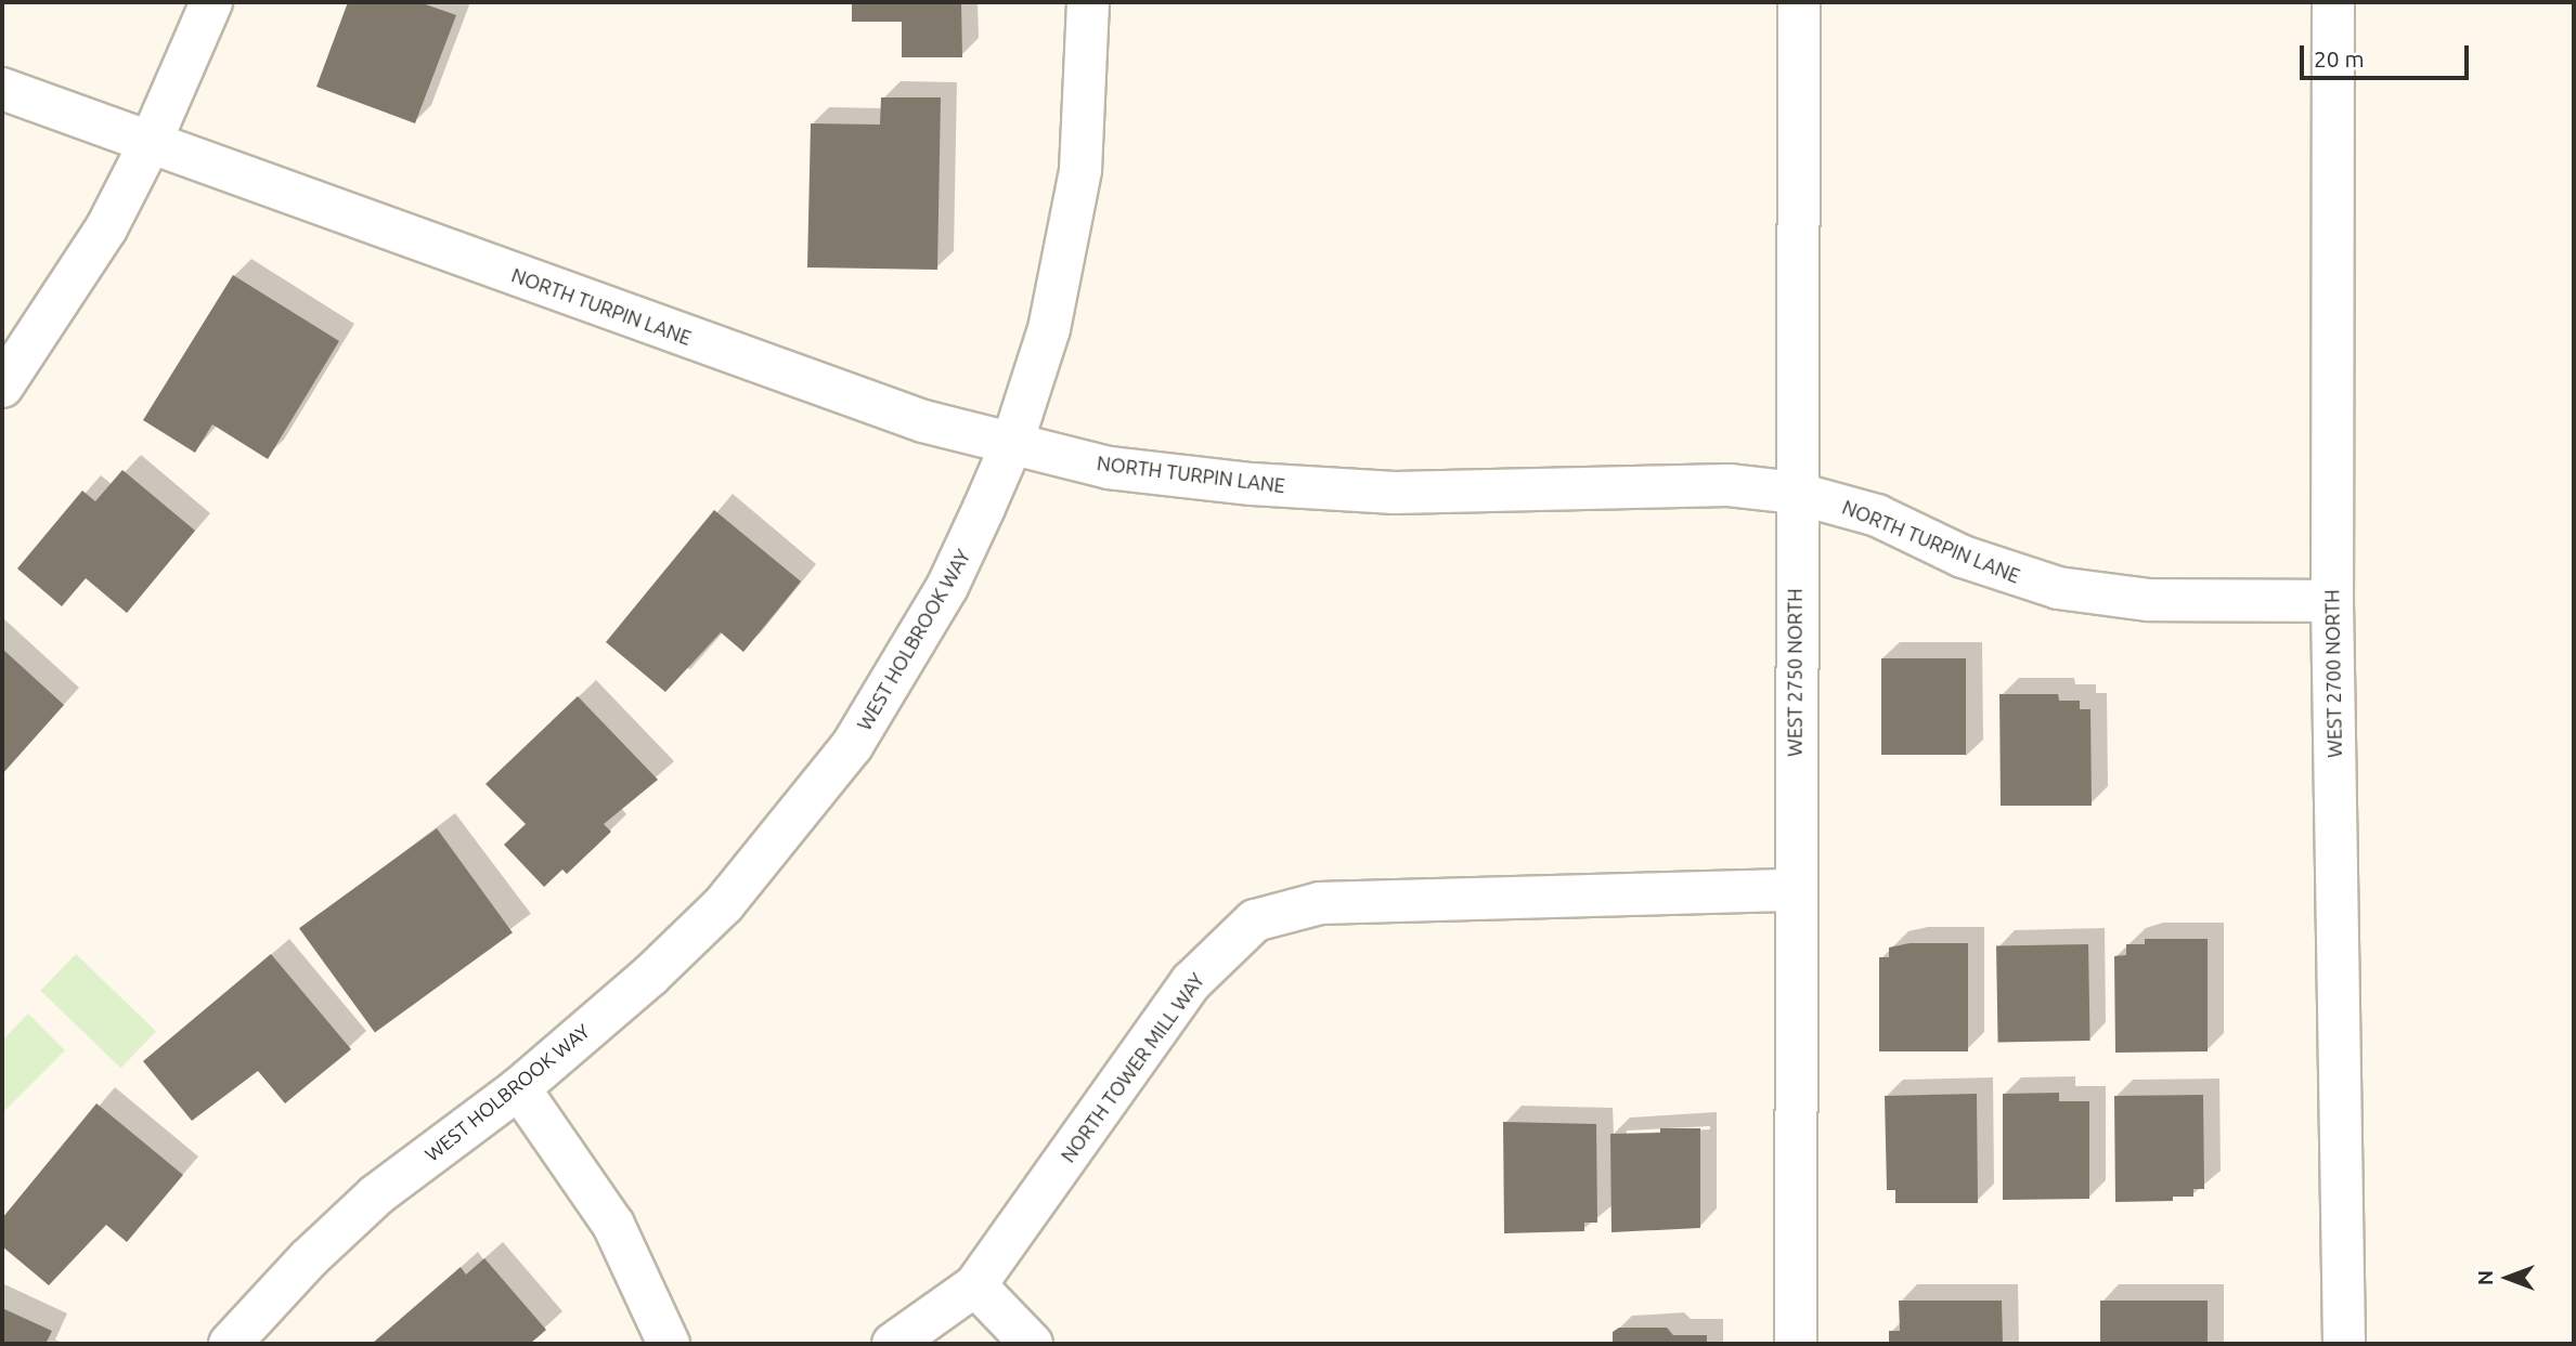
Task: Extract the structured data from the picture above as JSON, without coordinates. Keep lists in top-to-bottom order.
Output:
{
  "streets": {
    "street": [
      "NORTH TURPIN LANE",
      "WEST HOLBROOK WAY",
      "WEST 2750 NORTH",
      "WEST 2700 NORTH",
      "NORTH TOWER MILL WAY"
    ]
  },
  "crossings": [
    ["NORTH TURPIN LANE", "WEST HOLBROOK WAY"],
    ["NORTH TURPIN LANE", "WEST 2750 NORTH"],
    ["NORTH TURPIN LANE", "WEST 2700 NORTH"],
    ["WEST 2750 NORTH", "NORTH TOWER MILL WAY"]
  ],
  "scale_bar": "20 m",
  "north": "left"
}
